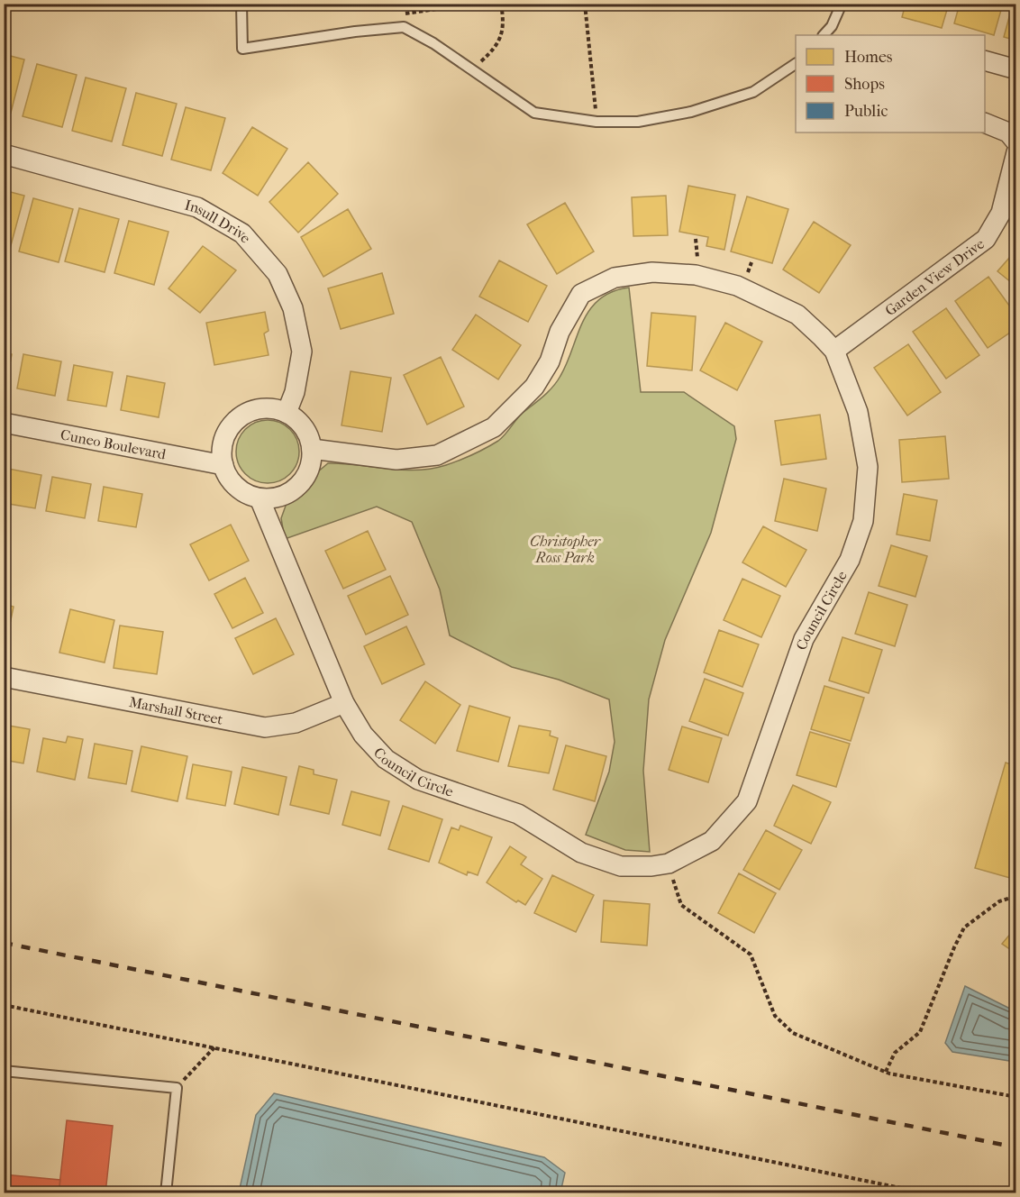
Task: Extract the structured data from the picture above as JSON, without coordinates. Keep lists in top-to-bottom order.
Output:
{
  "streets": {
    "street": [
      "Insull Drive",
      "Garden View Drive",
      "Cuneo Boulevard",
      "Council Circle",
      "Marshall Street"
    ]
  },
  "crossings": [
    ["Insull Drive", "Cuneo Boulevard"],
    ["Insull Drive", "Council Circle"],
    ["Garden View Drive", "Council Circle"],
    ["Cuneo Boulevard", "Council Circle"],
    ["Council Circle", "Marshall Street"]
  ],
  "parks": ["Christopher Ross Park"],
  "legend": ["Homes", "Shops", "Public"]
}
